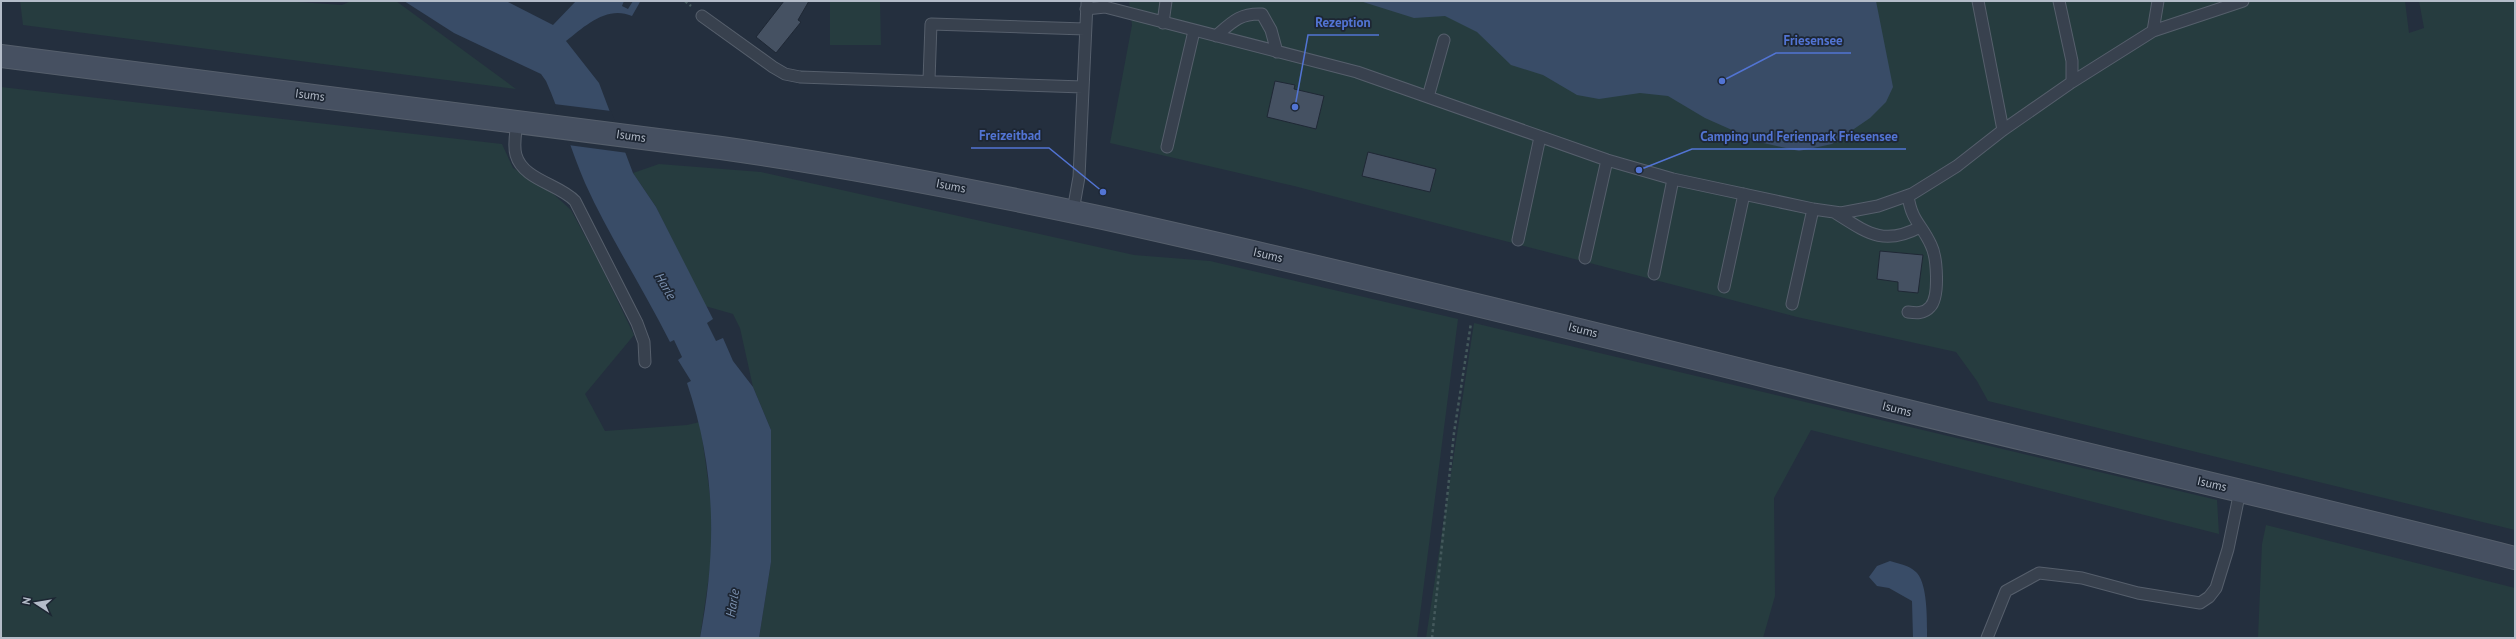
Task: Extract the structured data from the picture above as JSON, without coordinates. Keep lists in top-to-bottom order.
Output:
{
  "streets": {
    "main road": ["Isums"]
  },
  "water": ["Harle"],
  "places": [
    "Friesensee",
    "Rezeption",
    "Camping und Ferienpark Friesensee",
    "Freizeitbad"
  ],
  "north": "left"
}
